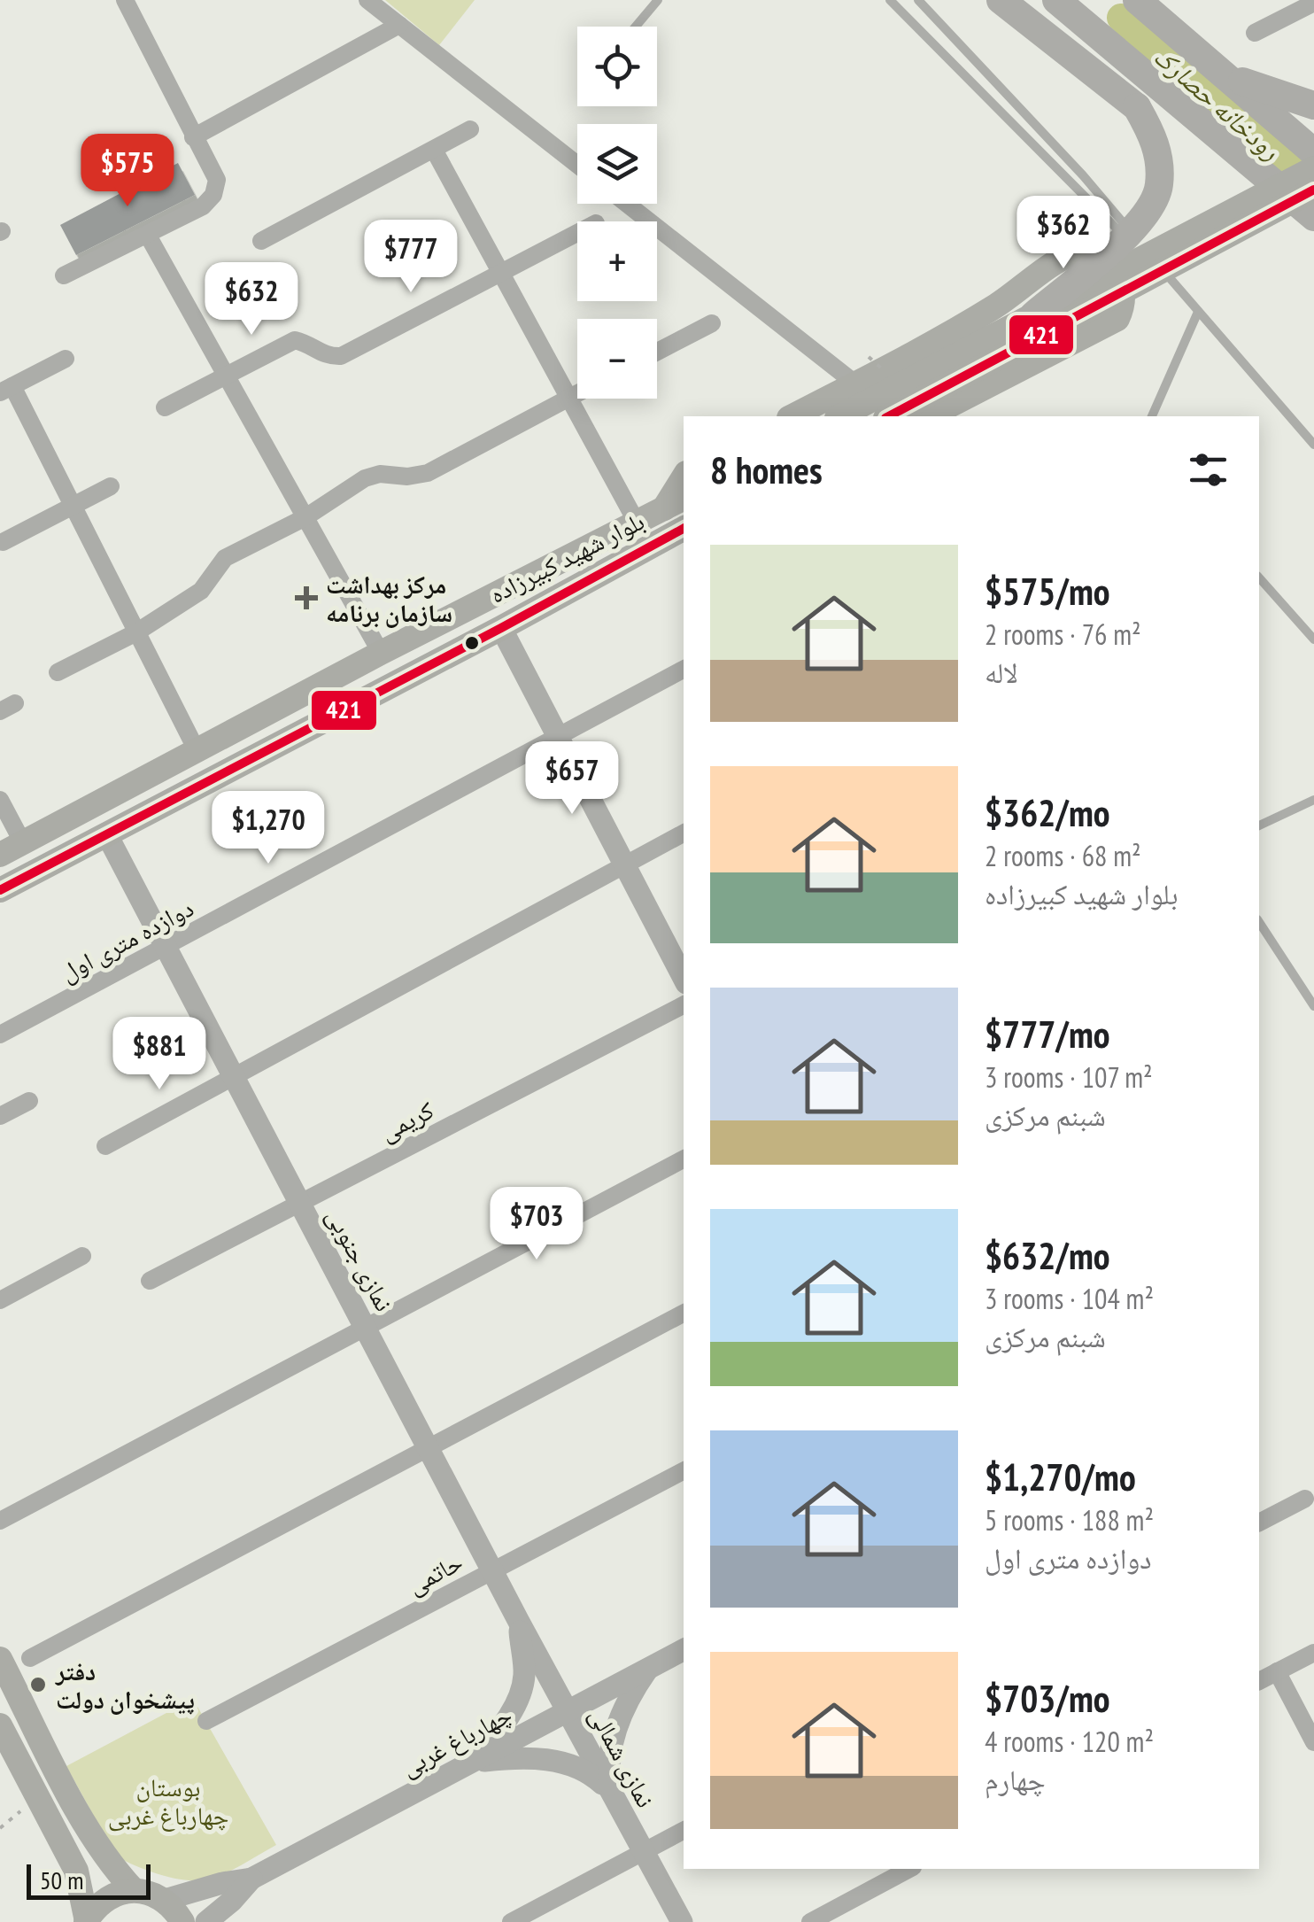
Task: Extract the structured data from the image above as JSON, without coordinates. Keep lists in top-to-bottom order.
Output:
{
  "streets": {
    "main road": ["بلوار شهید کبیرزاده"],
    "street": [
      "دوازده متری اول",
      "کریمی",
      "نمازی جنوبی",
      "حاتمی",
      "چهارباغ غربی",
      "نمازی شمالی"
    ]
  },
  "crossings": [
    ["بلوار شهید کبیرزاده", "نمازی جنوبی"],
    ["دوازده متری اول", "نمازی جنوبی"],
    ["کریمی", "نمازی جنوبی"],
    ["نمازی جنوبی", "حاتمی"],
    ["نمازی جنوبی", "چهارباغ غربی"],
    ["نمازی جنوبی", "نمازی شمالی"],
    ["چهارباغ غربی", "نمازی شمالی"]
  ],
  "water": ["رودخانه حصارک"],
  "parks": ["بوستان چهارباغ غربی"],
  "places": {
    "health": ["مرکز بهداشت سازمان برنامه"],
    "other": ["دفتر پیشخوان دولت"]
  },
  "lines": ["transit line 421"],
  "scale_bar": "50 m",
  "page": {
    "map_buttons": ["+", "−"],
    "price": [
      "$575",
      "$362",
      "$777",
      "$632",
      "$657",
      "$1,270",
      "$881",
      "$703"
    ],
    "heading": "8 homes",
    "list": [
      {
        "name": "$575/mo",
        "note": "2 rooms · 76 m² · لاله"
      },
      {
        "name": "$362/mo",
        "note": "2 rooms · 68 m² · بلوار شهید کبیرزاده"
      },
      {
        "name": "$777/mo",
        "note": "3 rooms · 107 m² · شبنم مرکزی"
      },
      {
        "name": "$632/mo",
        "note": "3 rooms · 104 m² · شبنم مرکزی"
      },
      {
        "name": "$1,270/mo",
        "note": "5 rooms · 188 m² · دوازده متری اول"
      },
      {
        "name": "$703/mo",
        "note": "4 rooms · 120 m² · چهارم"
      }
    ],
    "scale": "50 m"
  }
}
